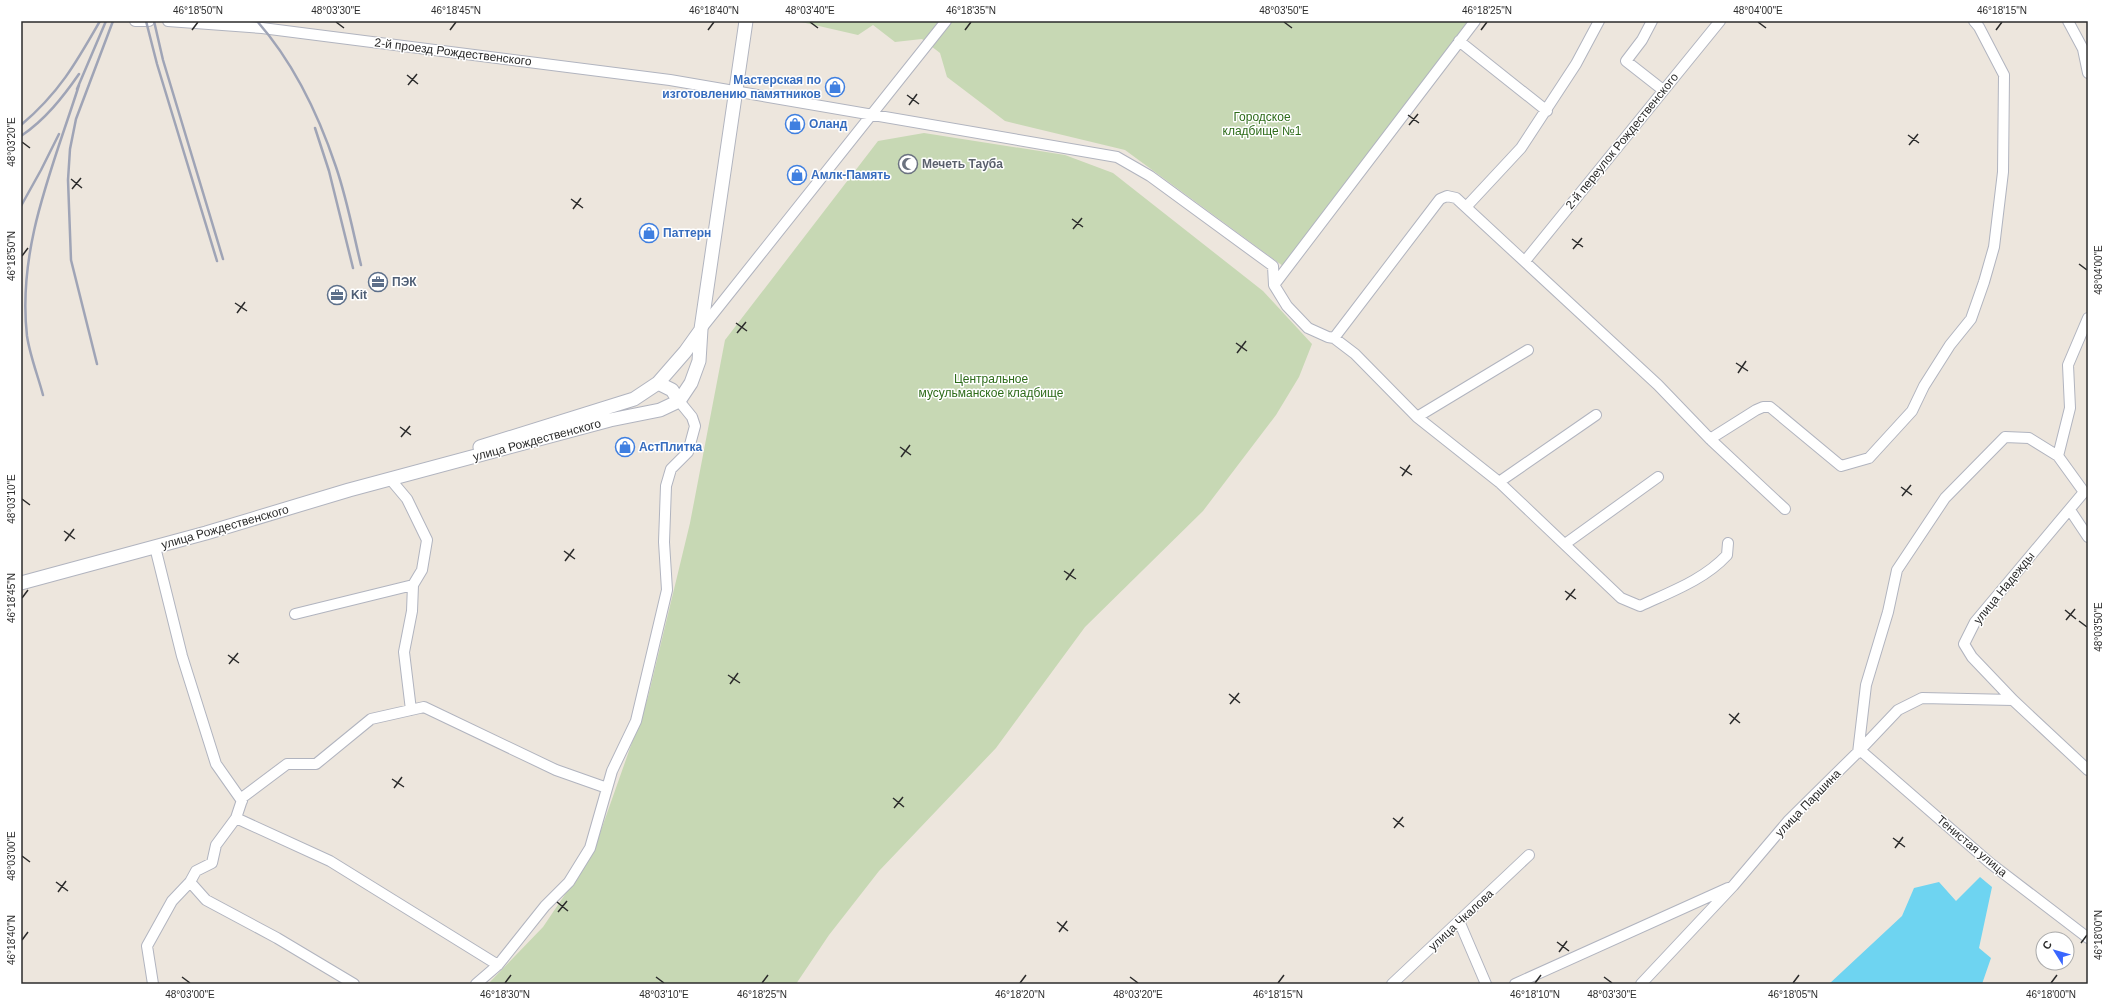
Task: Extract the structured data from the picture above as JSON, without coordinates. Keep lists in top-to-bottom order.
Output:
{
  "streets": {
    "main road": ["улица Рождественского"],
    "street": [
      "2-й проезд Рождественского",
      "2-й переулок Рождественского",
      "улица Надежды",
      "улица Паршина",
      "Тенистая улица",
      "улица Чкалова"
    ]
  },
  "crossings": [
    ["улица Надежды", "улица Паршина"],
    ["улица Паршина", "Тенистая улица"]
  ],
  "parks": ["Городское кладбище №1", "Центральное мусульманское кладбище"],
  "places": {
    "shop": [
      "Мастерская по изготовлению памятников",
      "Оланд",
      "Амлк-Память",
      "Паттерн",
      "АстПлитка"
    ],
    "mosque": ["Мечеть Тауба"],
    "office": ["ПЭК", "Kit"]
  },
  "north": "top left",
  "coordinates": [
    "46°18'50\"N",
    "48°03'30\"E",
    "46°18'45\"N",
    "46°18'40\"N",
    "48°03'40\"E",
    "46°18'35\"N",
    "48°03'50\"E",
    "46°18'25\"N",
    "48°04'00\"E",
    "46°18'15\"N",
    "48°03'20\"E",
    "48°03'10\"E",
    "48°03'00\"E",
    "46°18'00\"N",
    "46°18'30\"N",
    "46°18'20\"N",
    "46°18'10\"N",
    "46°18'05\"N"
  ]
}
